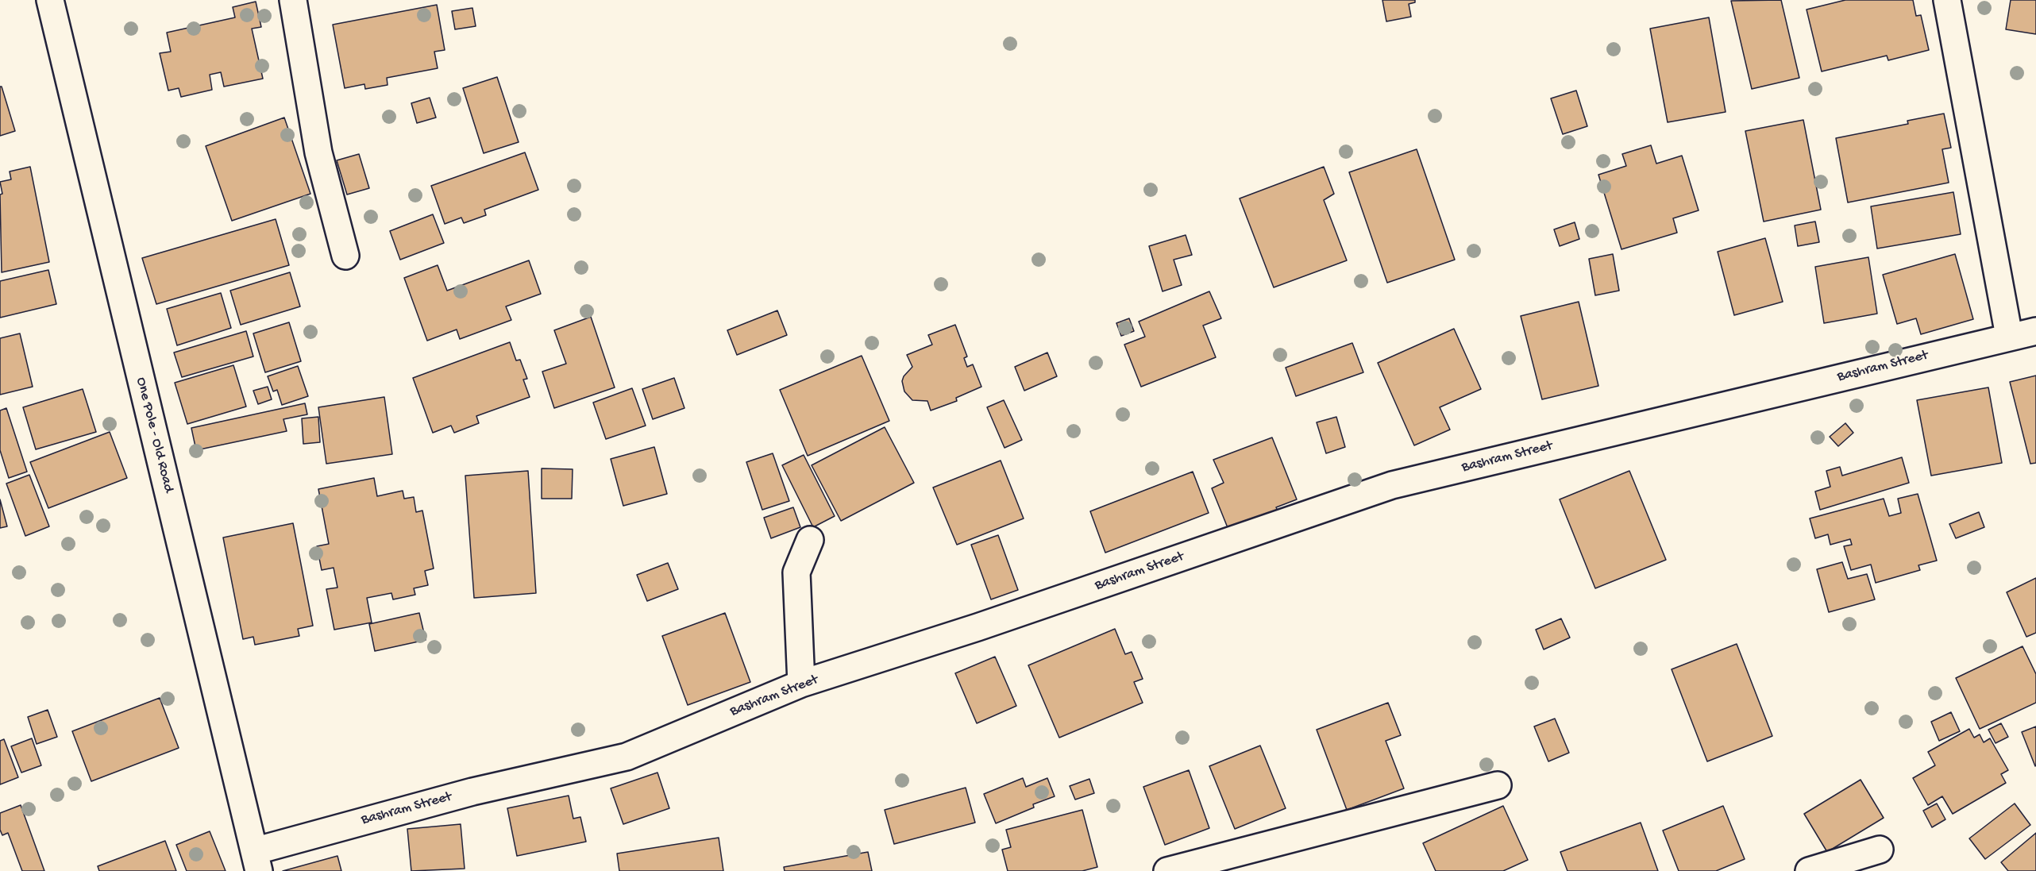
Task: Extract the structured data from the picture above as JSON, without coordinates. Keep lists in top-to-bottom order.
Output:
{
  "streets": {
    "street": ["Bashram Street", "One Pole - Old Road"]
  },
  "crossings": [
    ["Bashram Street", "One Pole - Old Road"]
  ]
}
